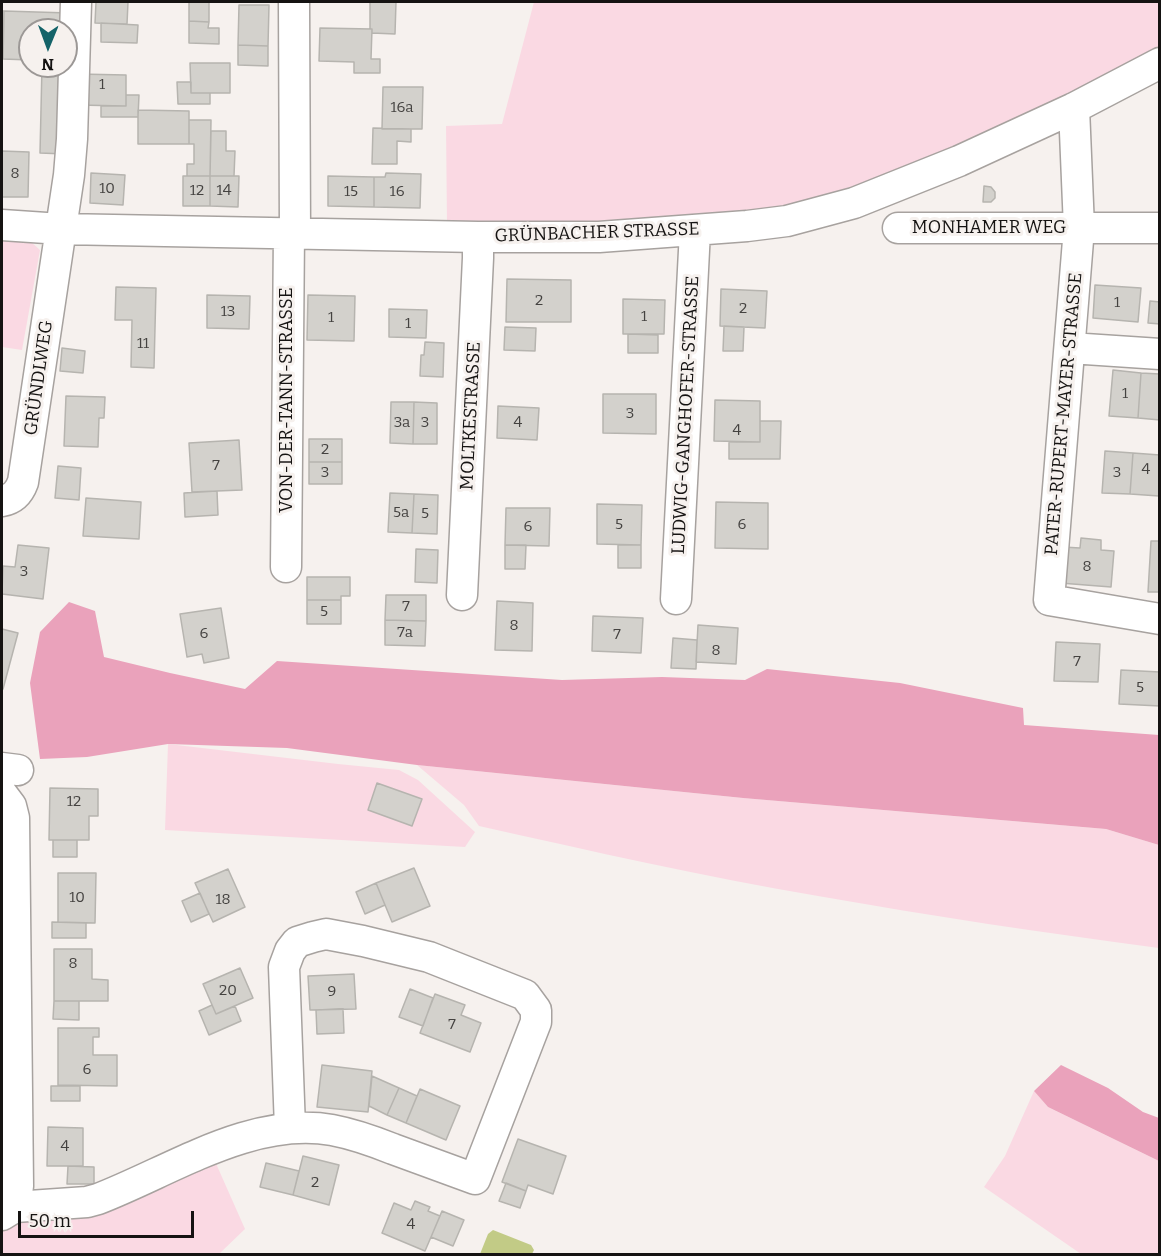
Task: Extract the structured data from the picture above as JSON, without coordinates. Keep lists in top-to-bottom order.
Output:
{
  "streets": {
    "street": [
      "MONHAMER WEG",
      "GRÜNBACHER STRASSE",
      "GRÜNDLWEG",
      "VON-DER-TANN-STRASSE",
      "PATER-RUPERT-MAYER-STRASSE",
      "LUDWIG-GANGHOFER-STRASSE",
      "MOLTKESTRASSE"
    ]
  },
  "crossings": [
    ["MONHAMER WEG", "GRÜNBACHER STRASSE"],
    ["MONHAMER WEG", "PATER-RUPERT-MAYER-STRASSE"],
    ["GRÜNBACHER STRASSE", "GRÜNDLWEG"],
    ["GRÜNBACHER STRASSE", "VON-DER-TANN-STRASSE"],
    ["GRÜNBACHER STRASSE", "LUDWIG-GANGHOFER-STRASSE"],
    ["GRÜNBACHER STRASSE", "MOLTKESTRASSE"]
  ],
  "house_numbers": [
    "1",
    "16a",
    "8",
    "10",
    "12",
    "14",
    "15",
    "16",
    "2",
    "1",
    "2",
    "13",
    "1",
    "1",
    "1",
    "11",
    "1",
    "3",
    "3a",
    "3",
    "4",
    "4",
    "2",
    "7",
    "4",
    "3",
    "3",
    "5a",
    "5",
    "5",
    "6",
    "6",
    "8",
    "3",
    "7",
    "5",
    "8",
    "7a",
    "6",
    "7",
    "8",
    "7",
    "5",
    "12",
    "10",
    "18",
    "8",
    "20",
    "9",
    "7",
    "6",
    "4",
    "2",
    "4"
  ],
  "scale_bar": "50 m",
  "north": "bottom"
}
